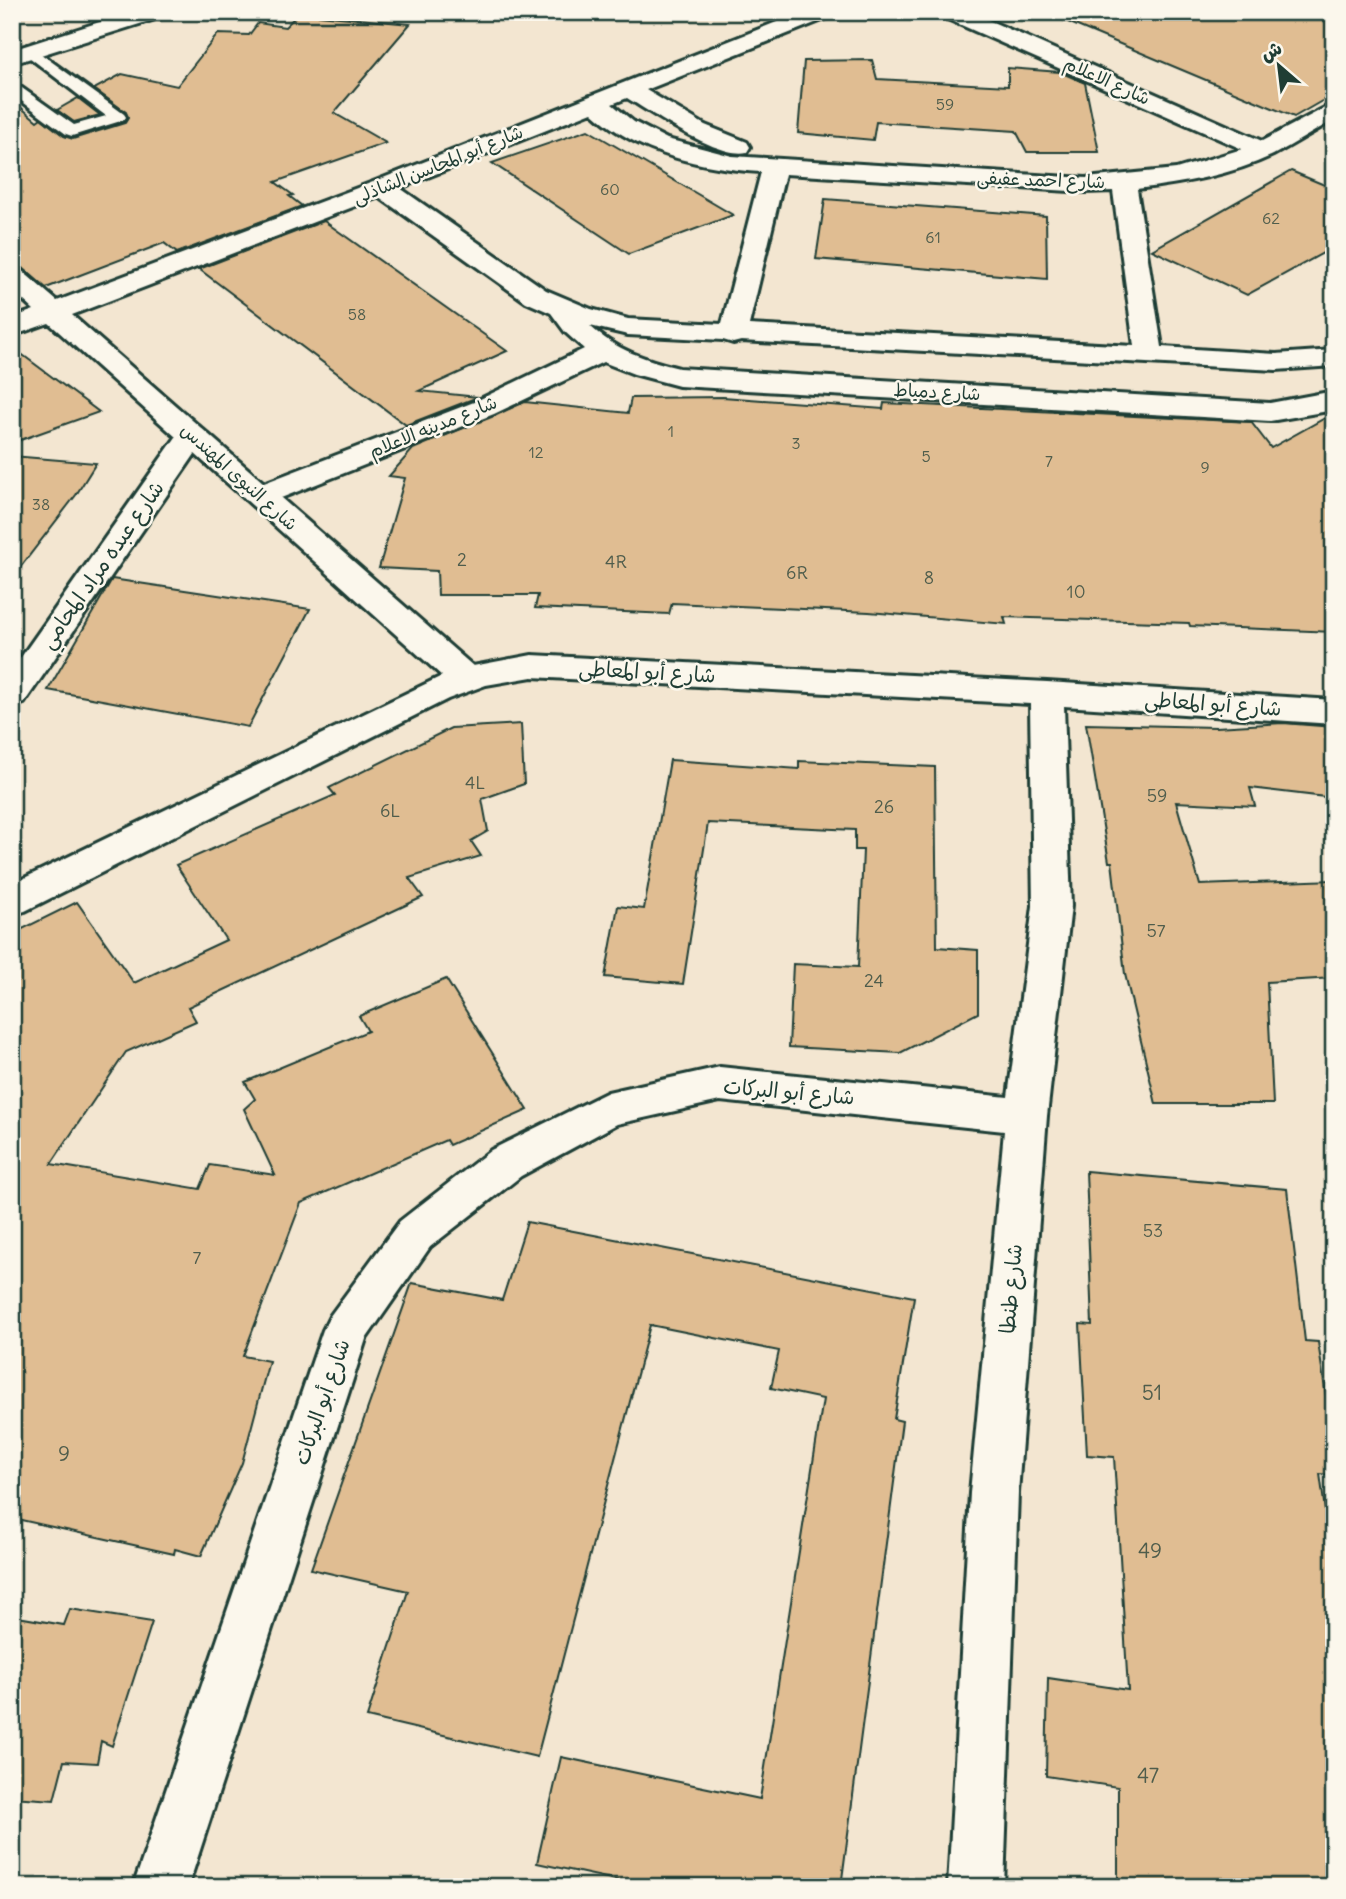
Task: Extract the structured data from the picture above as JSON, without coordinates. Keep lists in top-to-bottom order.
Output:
{
  "streets": {
    "street": [
      "شارع الاعلام",
      "شارع أبو المحاسن الشاذلى",
      "شارع احمد عفيفى",
      "شارع دمياط",
      "شارع مدينه الاعلام",
      "شارع النبوى المهندس",
      "شارع عبده مراد المحامي",
      "شارع أبو المعاطى",
      "شارع أبو البركات",
      "شارع طنطا"
    ]
  },
  "crossings": [
    ["شارع الاعلام", "شارع احمد عفيفى"],
    ["شارع أبو المحاسن الشاذلى", "شارع احمد عفيفى"],
    ["شارع أبو المحاسن الشاذلى", "شارع دمياط"],
    ["شارع أبو المحاسن الشاذلى", "شارع النبوى المهندس"],
    ["شارع دمياط", "شارع مدينه الاعلام"],
    ["شارع مدينه الاعلام", "شارع النبوى المهندس"],
    ["شارع النبوى المهندس", "شارع عبده مراد المحامي"],
    ["شارع النبوى المهندس", "شارع أبو المعاطى"],
    ["شارع أبو المعاطى", "شارع طنطا"],
    ["شارع أبو البركات", "شارع طنطا"]
  ],
  "house_numbers": [
    "59",
    "60",
    "62",
    "61",
    "58",
    "1",
    "3",
    "12",
    "5",
    "7",
    "9",
    "38",
    "2",
    "4R",
    "6R",
    "8",
    "10",
    "4L",
    "59",
    "26",
    "6L",
    "57",
    "24",
    "53",
    "7",
    "51",
    "9",
    "49",
    "47"
  ],
  "north": "top left"
}
